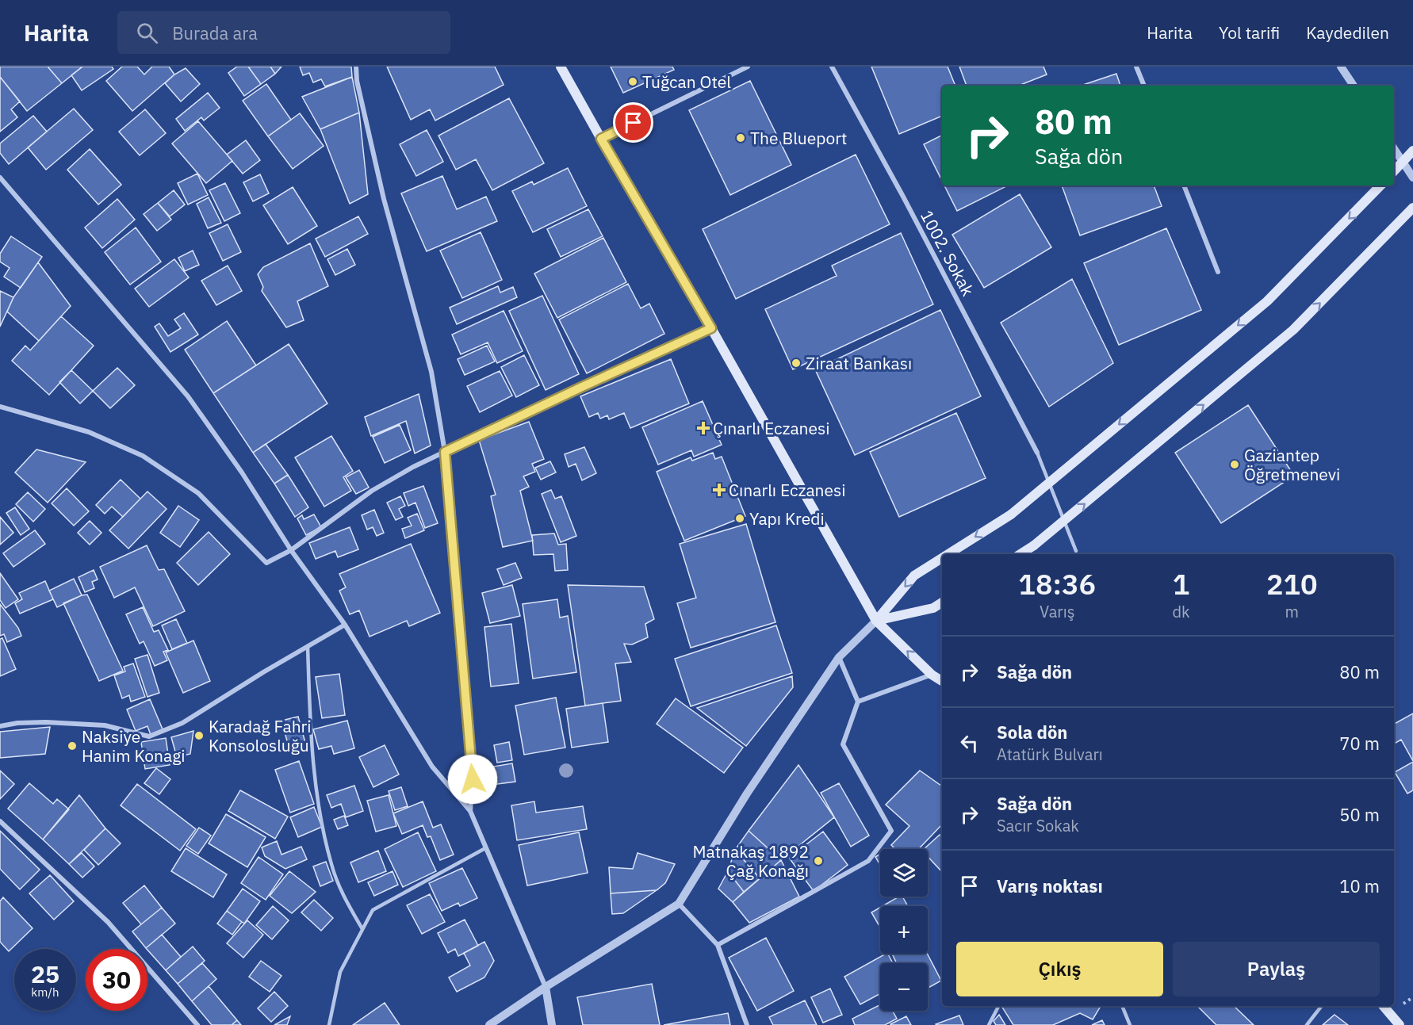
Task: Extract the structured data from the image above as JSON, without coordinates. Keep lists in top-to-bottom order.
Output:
{
  "streets": {
    "street": ["1002. Sokak"]
  },
  "places": {
    "other": [
      "Tuğcan Otel",
      "The Blueport",
      "Ziraat Bankası",
      "Gaziantep Öğretmenevi",
      "Yapı Kredi",
      "Karadağ Fahri Konsolosluğu",
      "Naksiye Hanim Konagi",
      "Matnakaş 1892 Çağ Konağı"
    ],
    "health": ["Çınarlı Eczanesi", "Cınarlı Eczanesi"]
  },
  "page": {
    "header": "Harita",
    "search": "Burada ara",
    "nav": ["Harita", "Yol tarifi", "Kaydedilen"],
    "turn": ["80 m", "Sağa dön"],
    "eta": [
      "18:36",
      "Varış",
      "1",
      "dk",
      "210",
      "m"
    ],
    "list": [
      {
        "name": "Sağa dön",
        "value": "80 m"
      },
      {
        "name": "Sola dön",
        "note": "Atatürk Bulvarı",
        "value": "70 m"
      },
      {
        "name": "Sağa dön",
        "note": "Sacır Sokak",
        "value": "50 m"
      },
      {
        "name": "Varış noktası",
        "value": "10 m"
      }
    ],
    "map_buttons": ["+", "−"],
    "buttons": ["Çıkış", "Paylaş"],
    "speed": "25 km/h",
    "limit": "30"
  }
}
